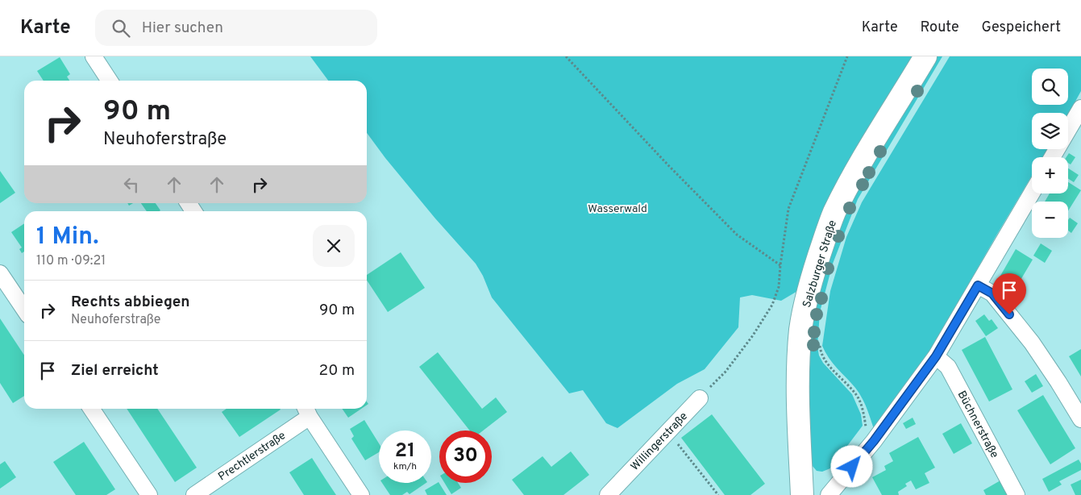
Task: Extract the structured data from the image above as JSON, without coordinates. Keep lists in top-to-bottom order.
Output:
{
  "streets": {
    "main road": ["Salzburger Straße"],
    "street": ["Büchnerstraße", "Willingerstraße", "Prechtlerstraße"]
  },
  "parks": ["Wasserwald"],
  "page": {
    "header": "Karte",
    "search": "Hier suchen",
    "nav": ["Karte", "Route", "Gespeichert"],
    "map_buttons": ["+", "−"],
    "turn": ["90 m", "Neuhoferstraße"],
    "heading": ["1 Min.", "110 m · 09:21"],
    "list": [
      {
        "name": "Rechts abbiegen",
        "note": "Neuhoferstraße",
        "value": "90 m"
      },
      {
        "name": "Ziel erreicht",
        "value": "20 m"
      }
    ],
    "speed": "21 km/h",
    "limit": "30"
  }
}
